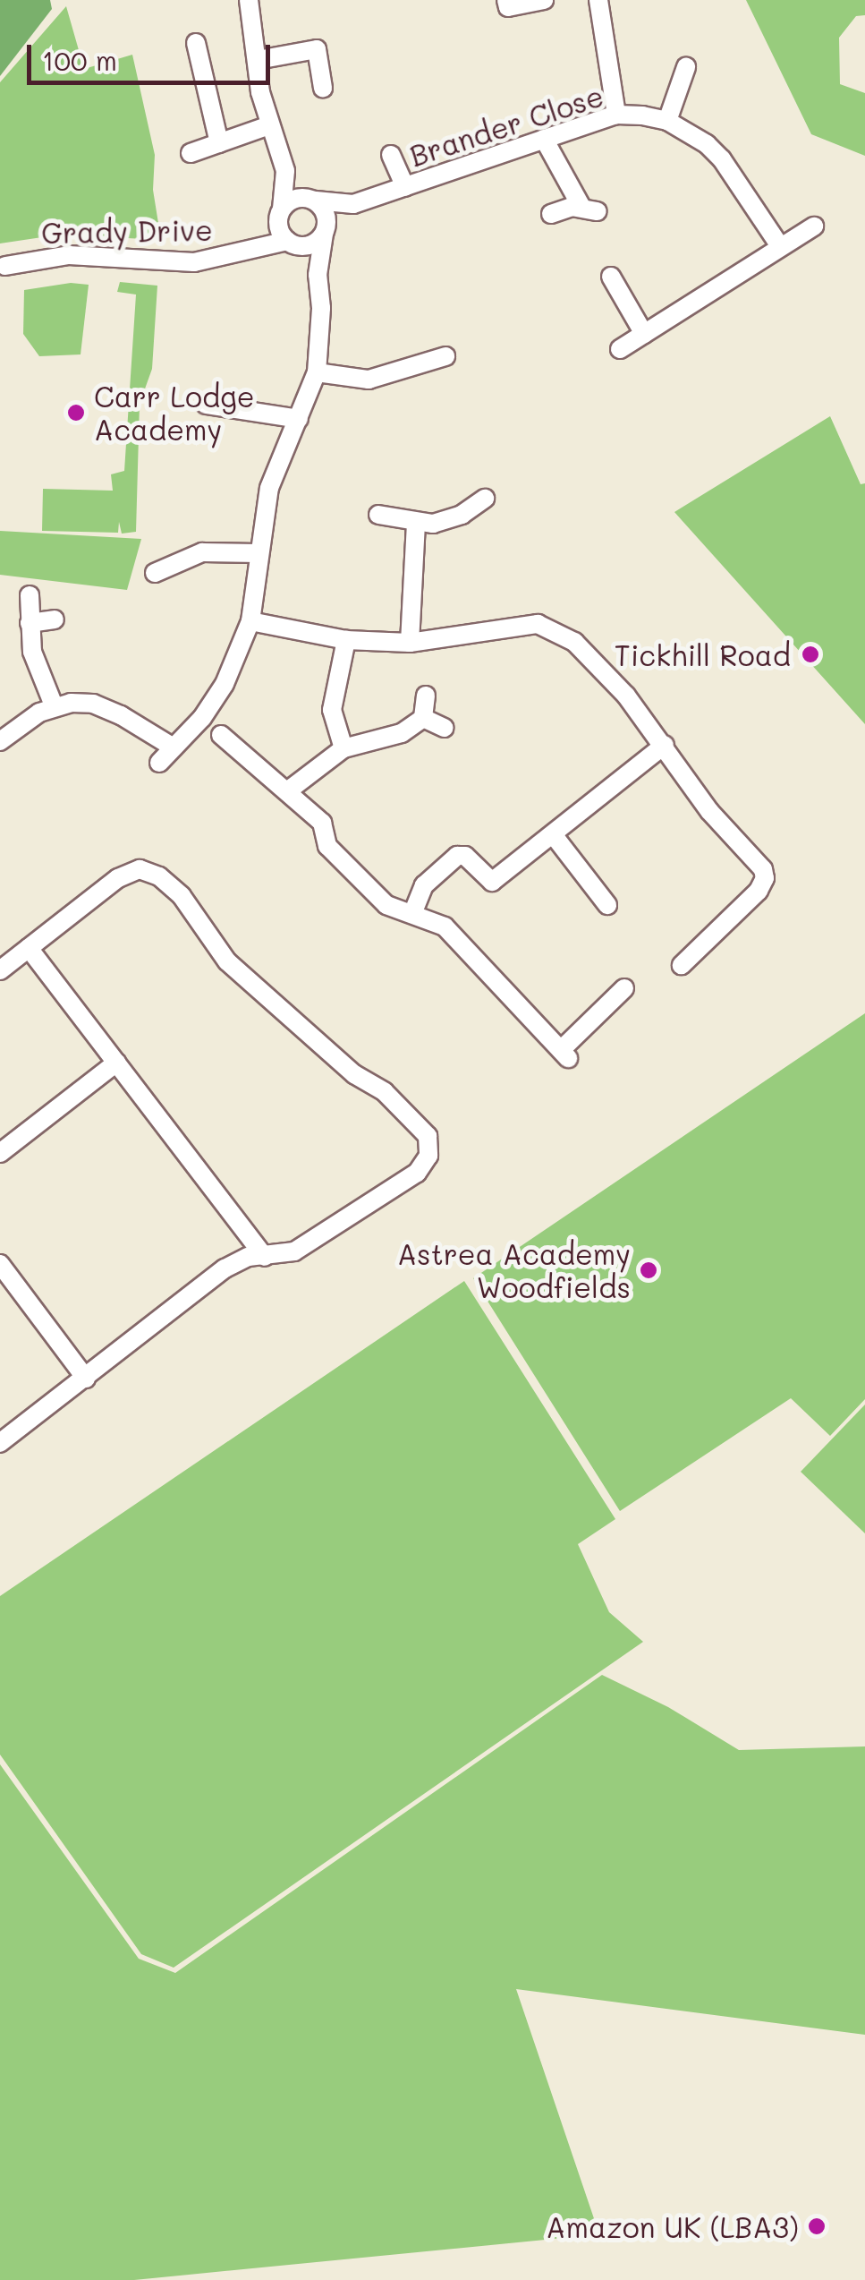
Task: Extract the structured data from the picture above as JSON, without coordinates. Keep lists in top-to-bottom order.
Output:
{
  "streets": {
    "street": ["Brander Close", "Grady Drive"]
  },
  "crossings": [
    ["Brander Close", "Grady Drive"]
  ],
  "places": [
    "Carr Lodge Academy",
    "Tickhill Road",
    "Astrea Academy Woodfields",
    "Amazon UK (LBA3)"
  ],
  "scale_bar": "100 m"
}
